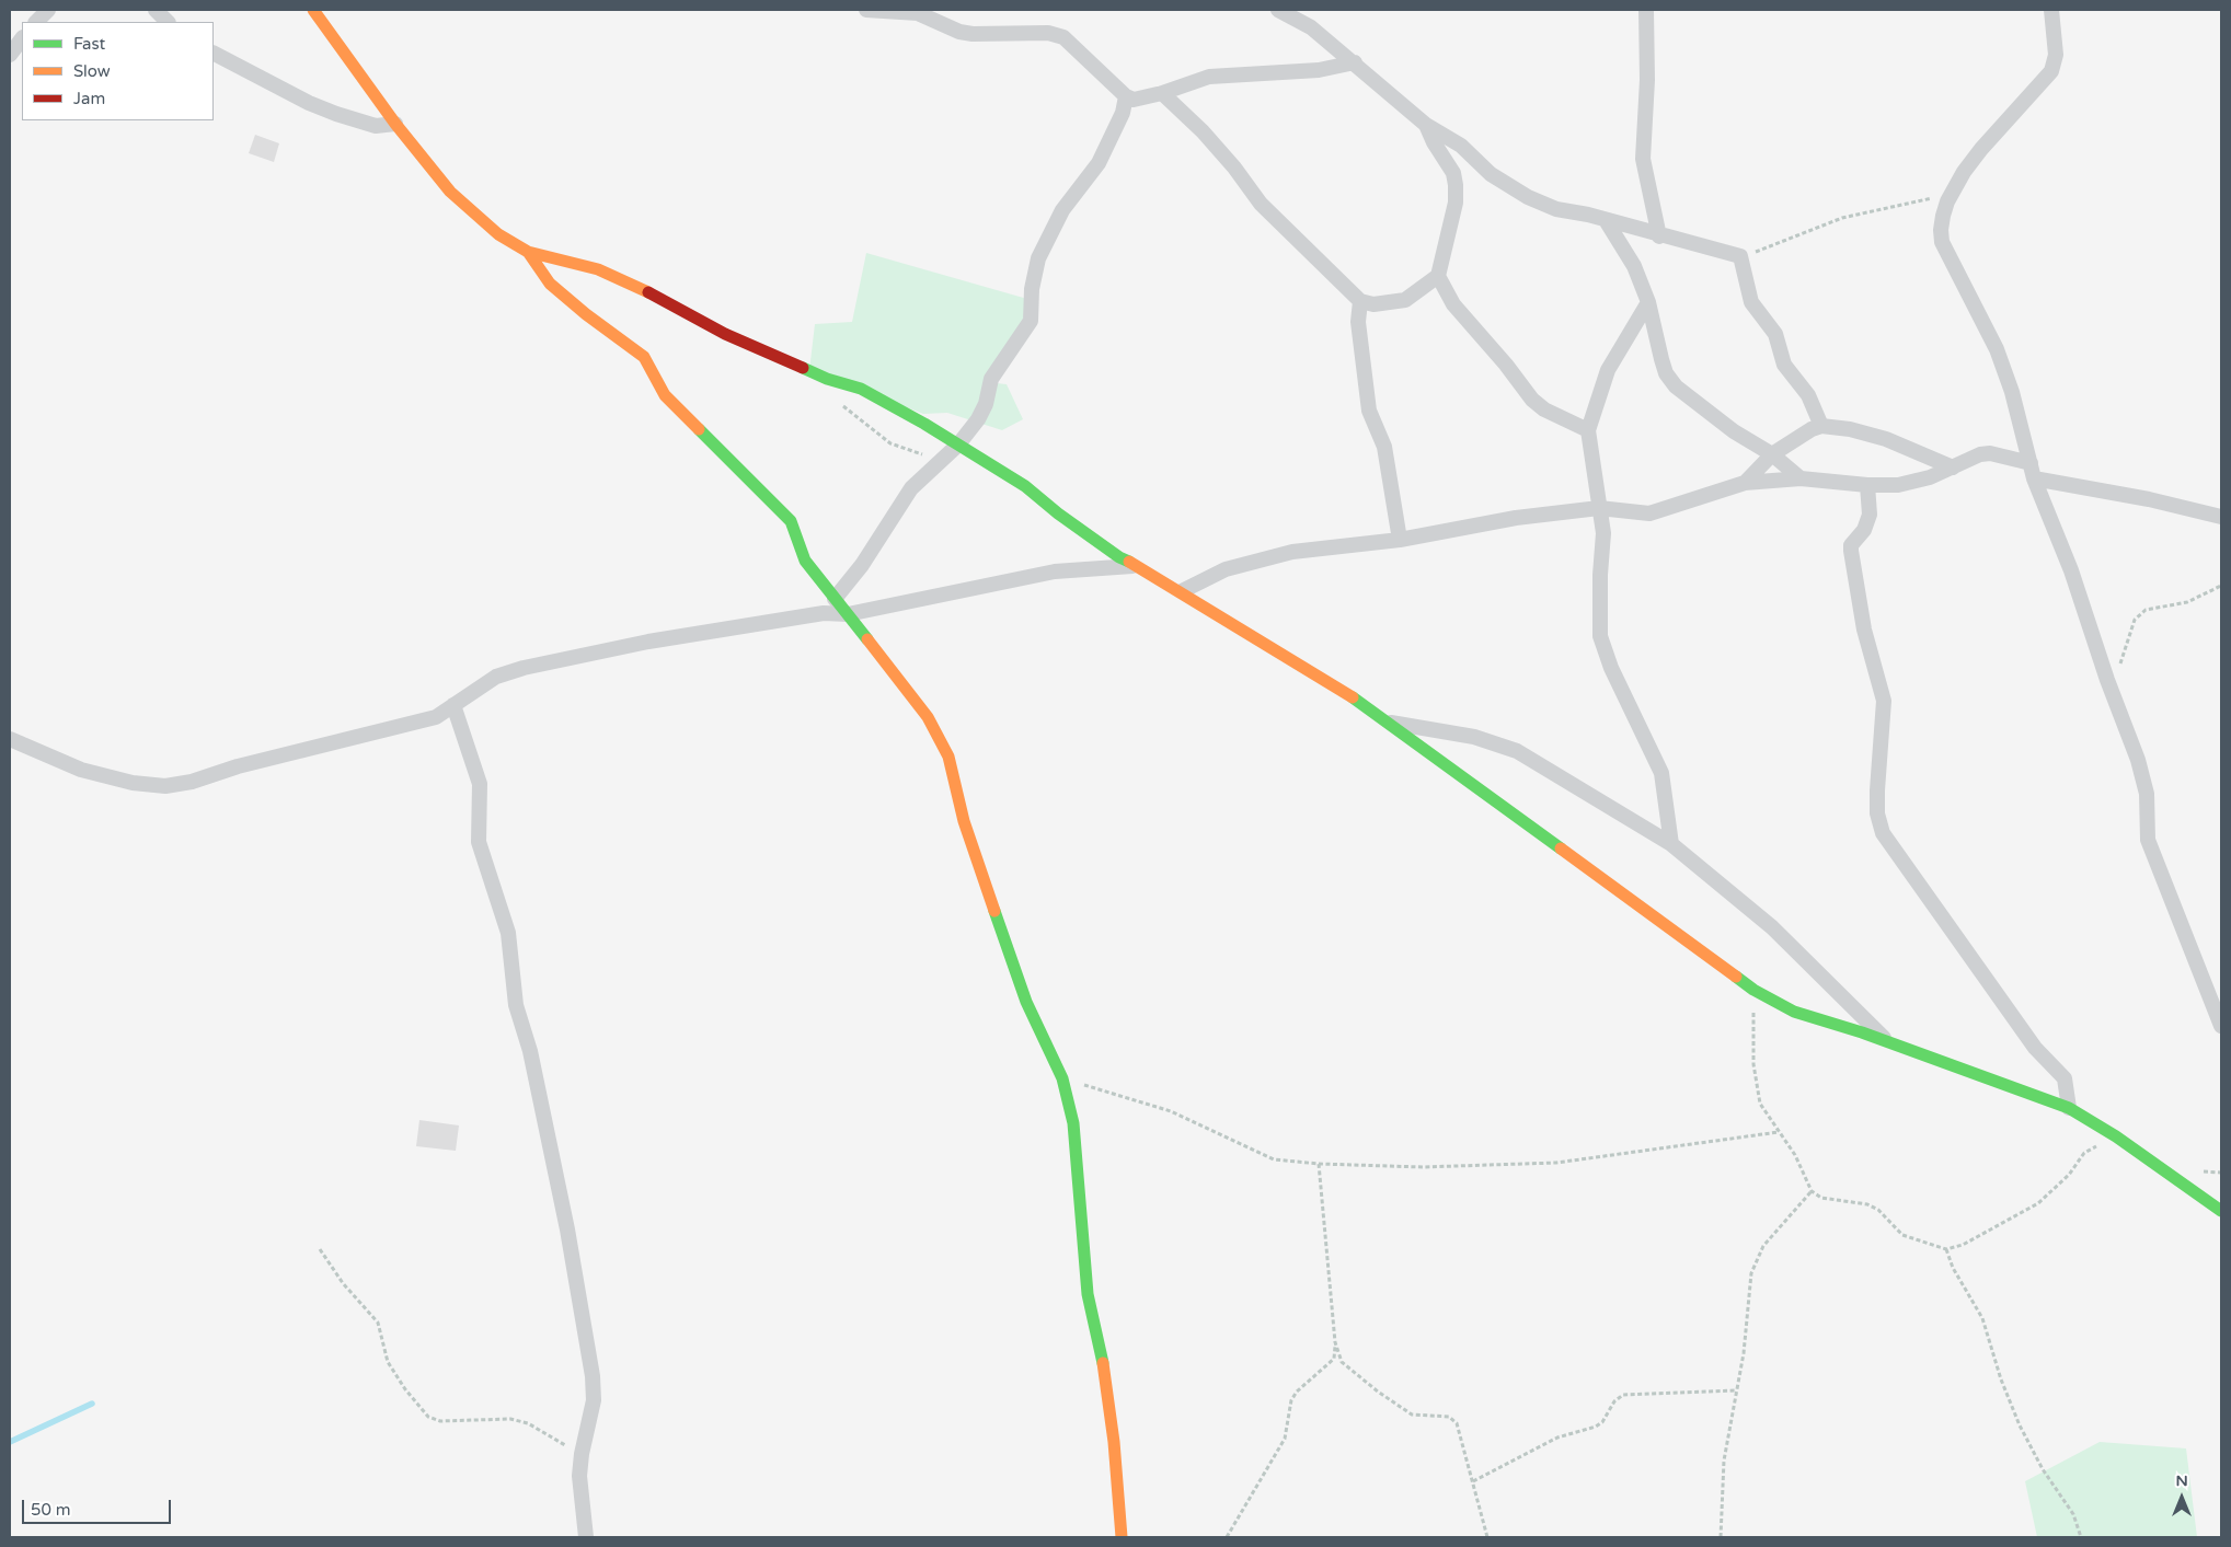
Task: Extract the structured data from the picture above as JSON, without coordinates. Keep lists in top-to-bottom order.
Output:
{
  "legend": ["Fast", "Slow", "Jam"],
  "scale_bar": "50 m",
  "north": "top"
}
